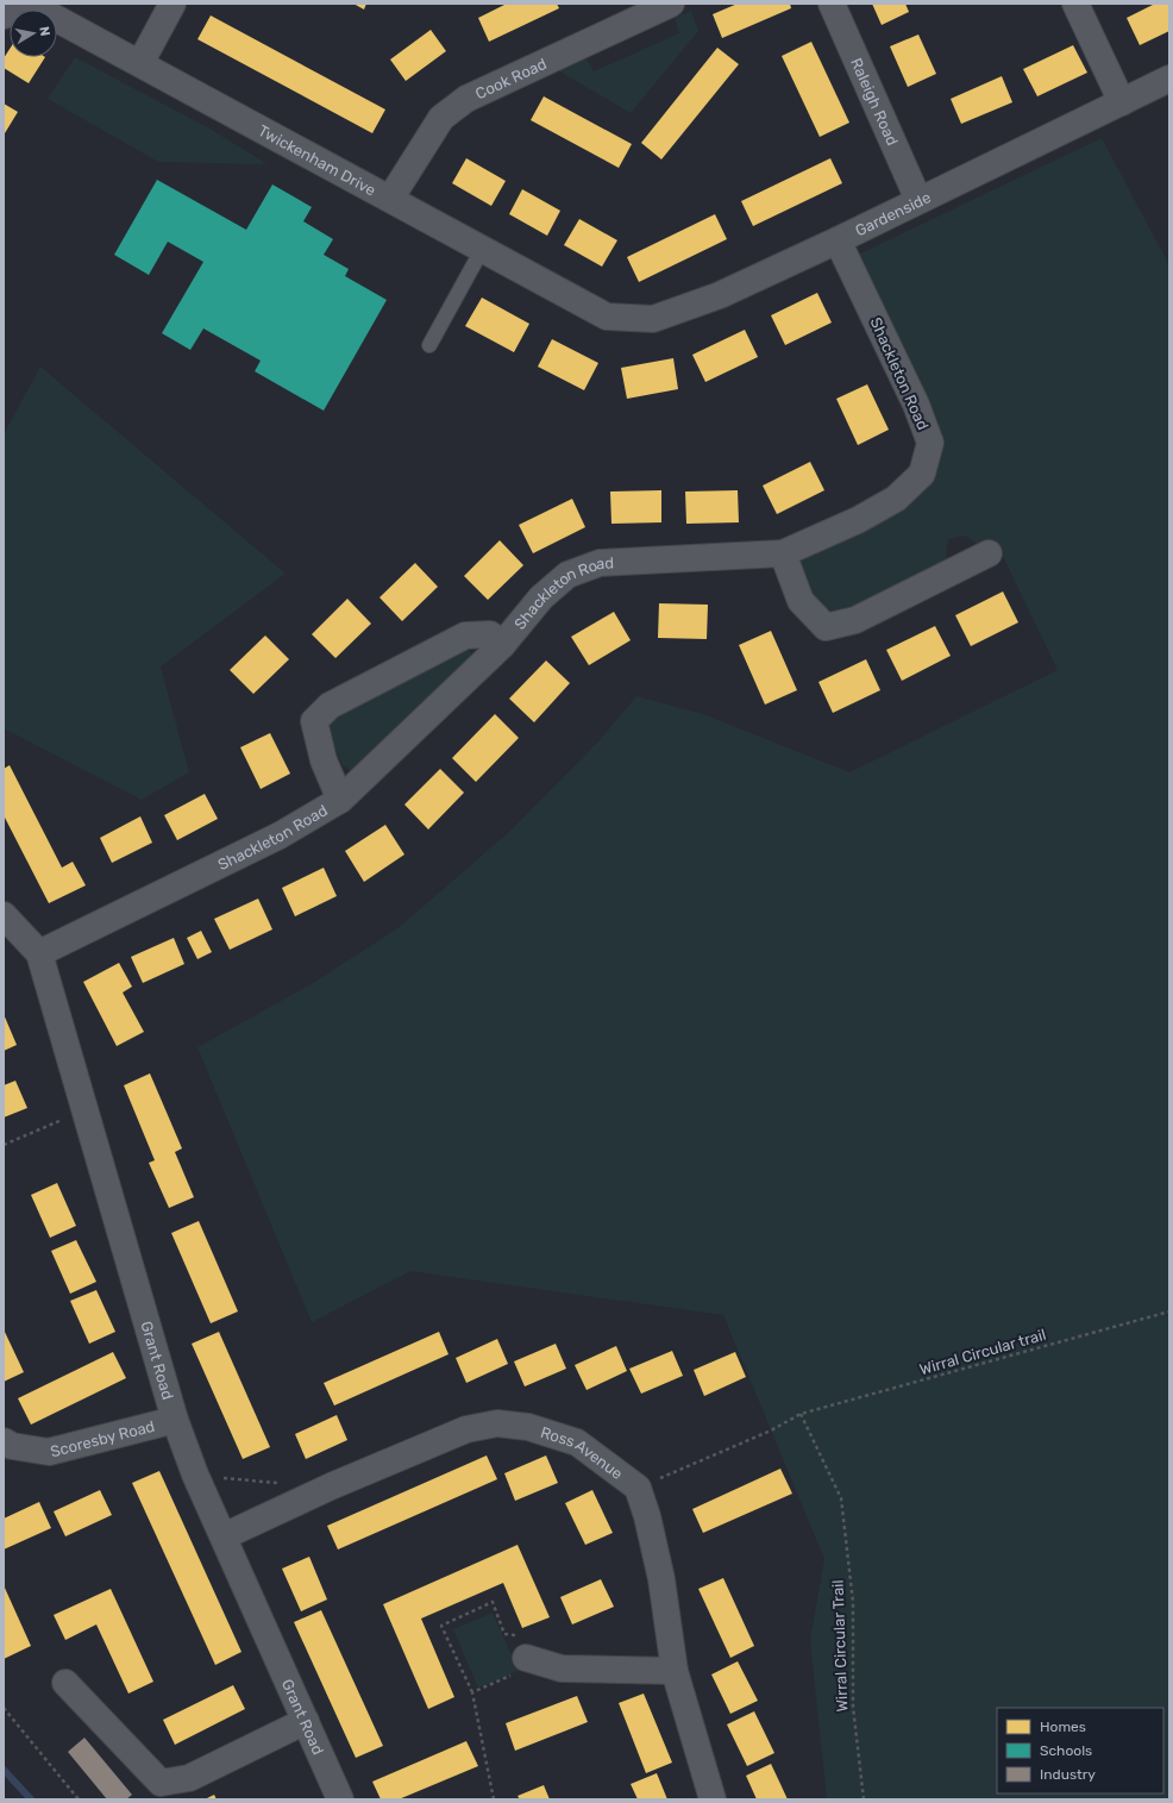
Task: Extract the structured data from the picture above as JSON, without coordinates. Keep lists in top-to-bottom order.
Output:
{
  "streets": {
    "street": [
      "Cook Road",
      "Raleigh Road",
      "Twickenham Drive",
      "Gardenside",
      "Shackleton Road",
      "Grant Road",
      "Scoresby Road",
      "Ross Avenue"
    ],
    "path": ["Wirral Circular trail", "Wirral Circular Trail"]
  },
  "crossings": [
    ["Cook Road", "Twickenham Drive"],
    ["Raleigh Road", "Gardenside"],
    ["Twickenham Drive", "Gardenside"],
    ["Gardenside", "Shackleton Road"],
    ["Shackleton Road", "Grant Road"],
    ["Wirral Circular trail", "Ross Avenue"],
    ["Wirral Circular trail", "Wirral Circular Trail"],
    ["Grant Road", "Scoresby Road"],
    ["Grant Road", "Ross Avenue"]
  ],
  "legend": ["Homes", "Schools", "Industry"],
  "north": "right"
}
